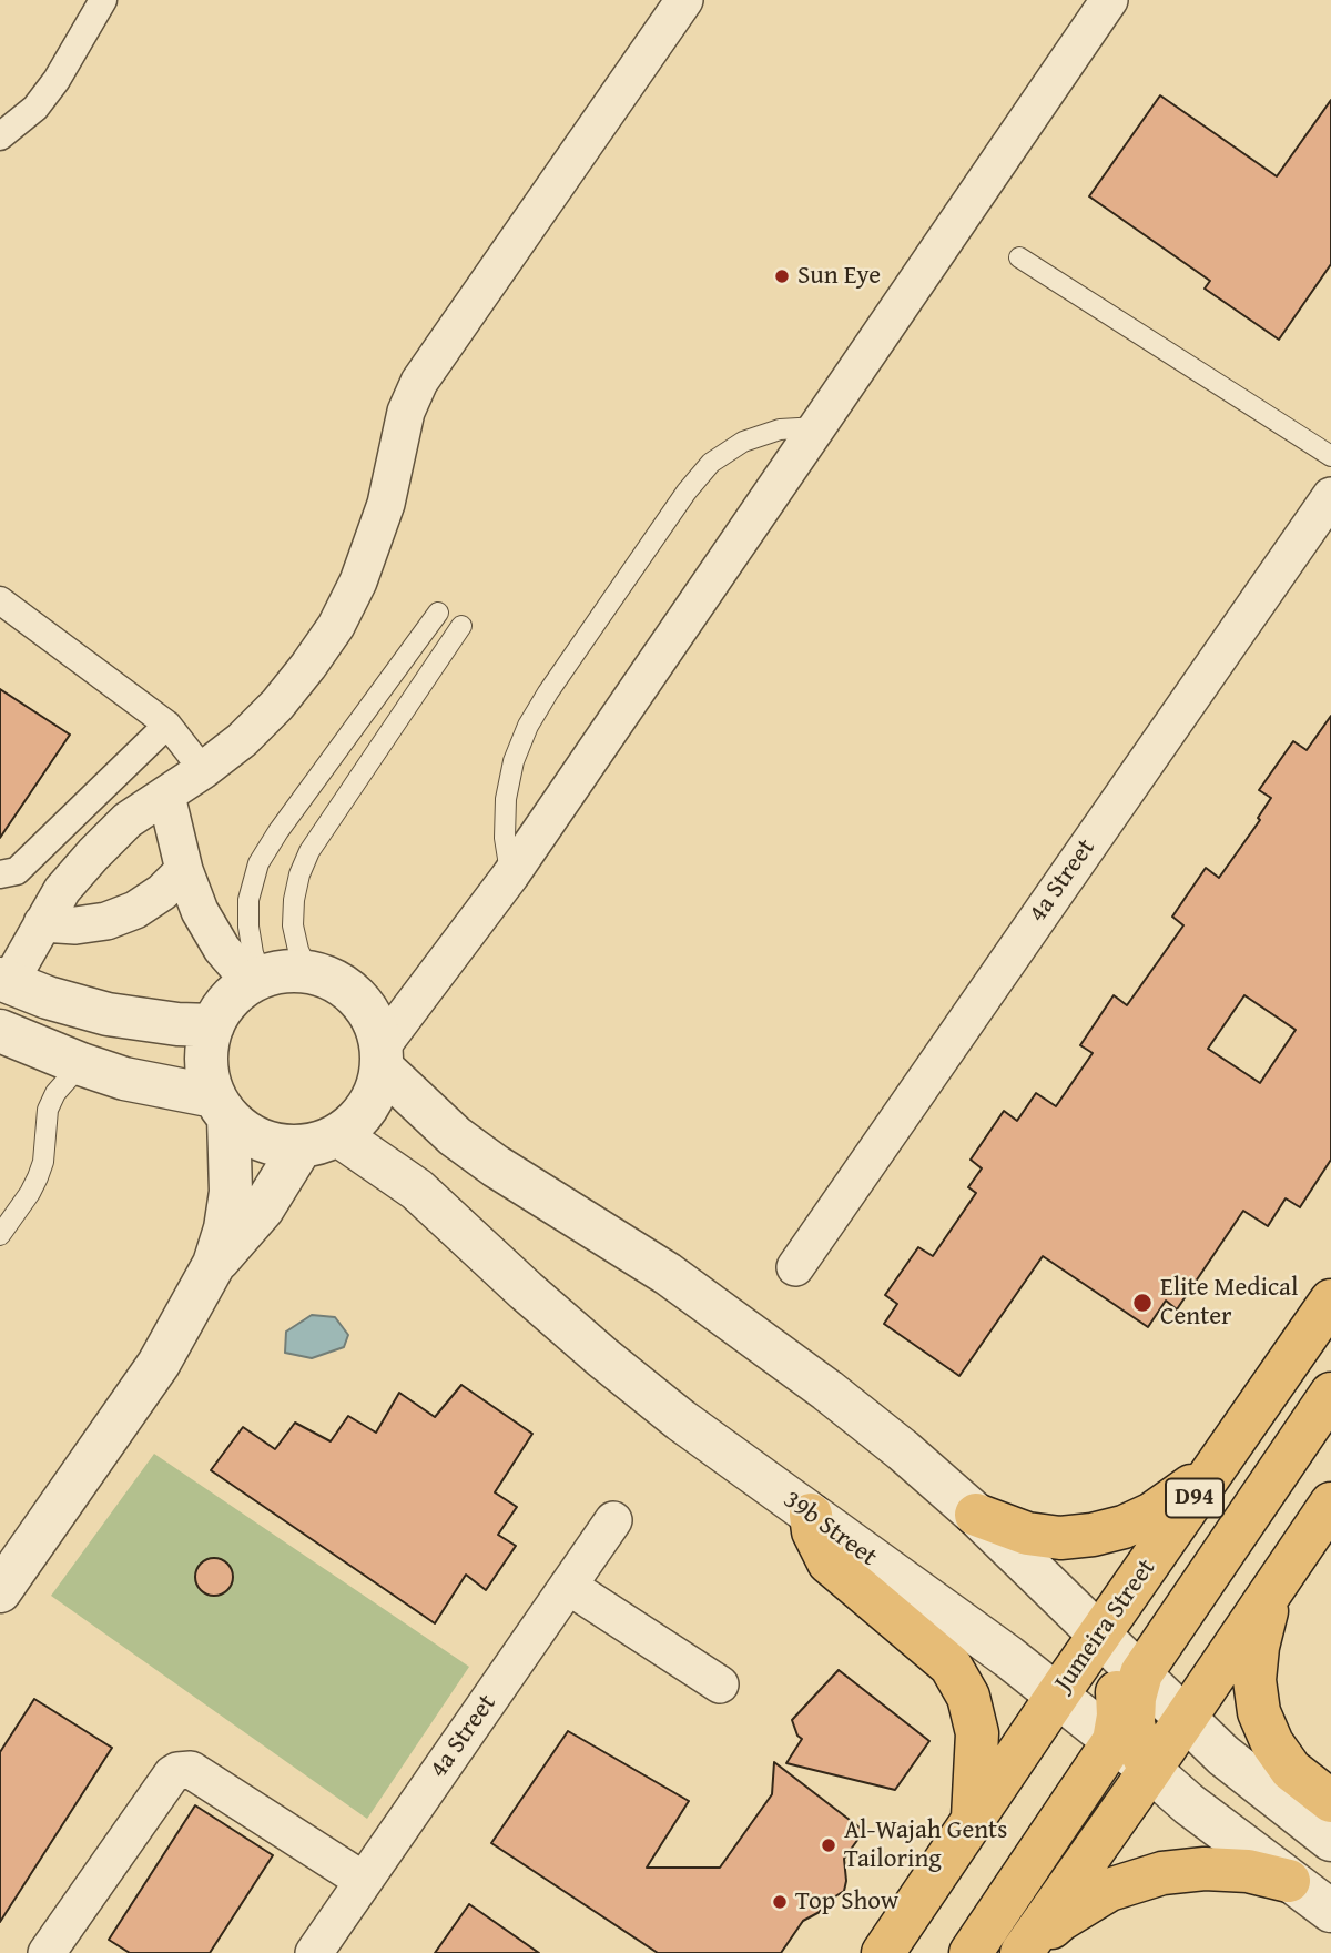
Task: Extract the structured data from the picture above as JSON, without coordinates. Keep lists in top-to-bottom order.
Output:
{
  "streets": {
    "main road": ["D94", "Jumeira Street"],
    "street": ["4a Street", "39b Street"]
  },
  "crossings": [
    ["39b Street", "Jumeira Street"]
  ],
  "places": [
    "Sun Eye",
    "Elite Medical Center",
    "Al-Wajah Gents Tailoring",
    "Top Show"
  ]
}
